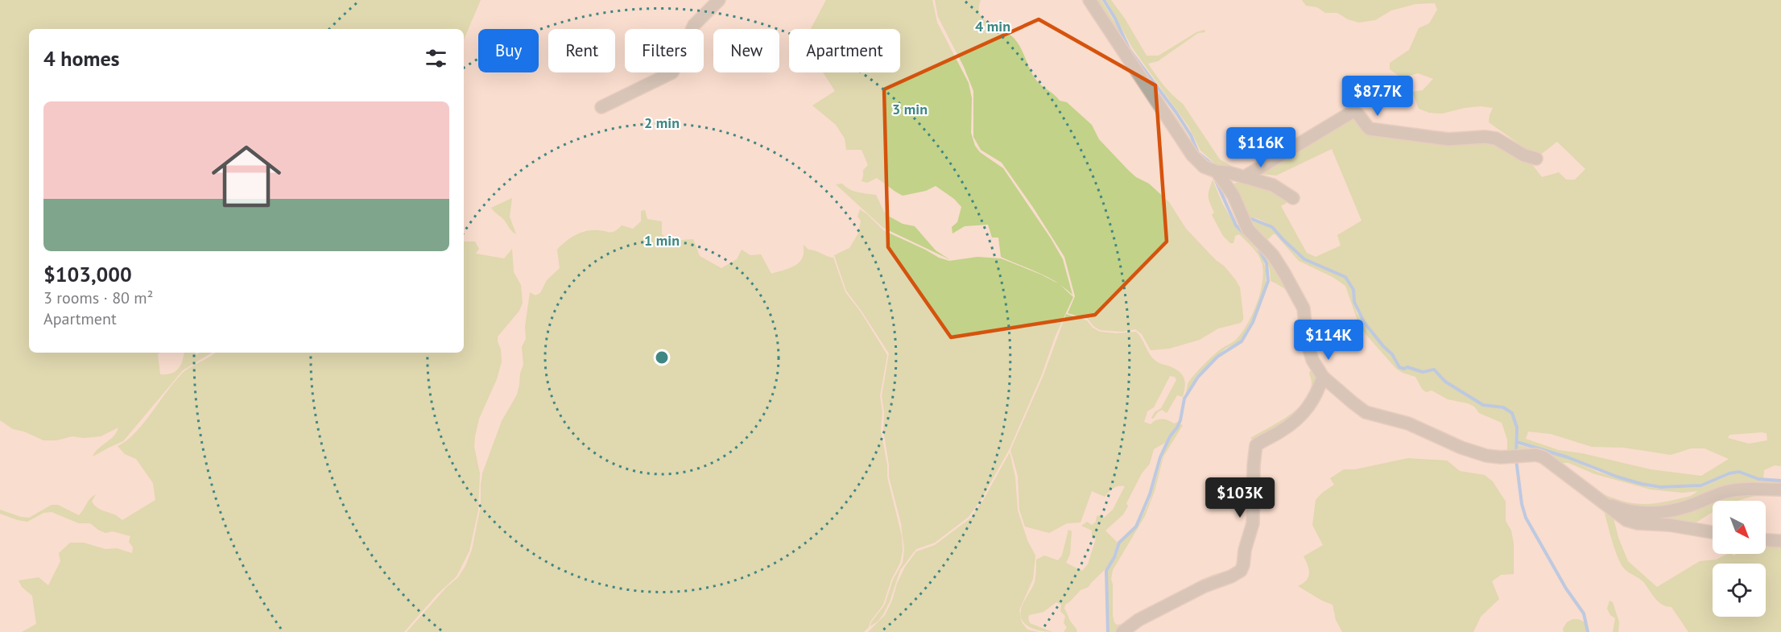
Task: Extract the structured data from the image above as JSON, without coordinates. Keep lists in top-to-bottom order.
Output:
{
  "north": "bottom right",
  "page": {
    "chip": [
      "Buy",
      "Rent",
      "Filters",
      "New",
      "Apartment"
    ],
    "heading": "4 homes",
    "price": [
      "$87.7K",
      "$116K",
      "$114K",
      "$103K"
    ],
    "list": [
      {
        "name": "$103,000",
        "note": "3 rooms · 80 m² · Apartment"
      }
    ]
  },
  "rings": [
    "4 min",
    "3 min",
    "2 min",
    "1 min"
  ]
}
